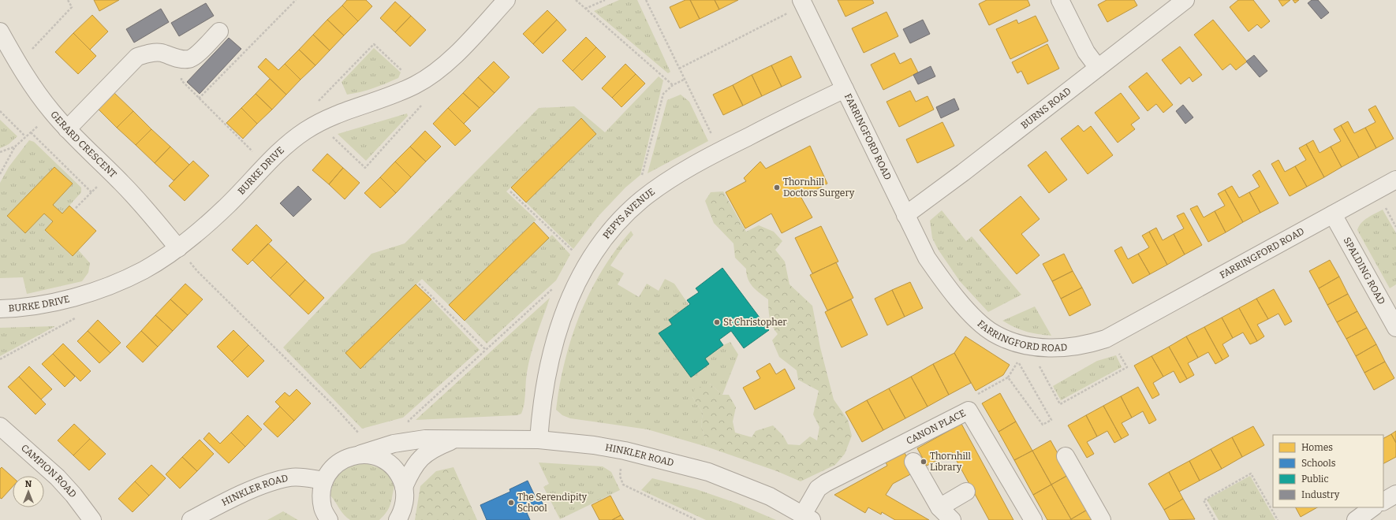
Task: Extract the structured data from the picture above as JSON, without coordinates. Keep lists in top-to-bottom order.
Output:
{
  "streets": {
    "street": [
      "BURNS ROAD",
      "FARRINGFORD ROAD",
      "GERARD CRESCENT",
      "BURKE DRIVE",
      "PEPYS AVENUE",
      "SPALDING ROAD",
      "CANON PLACE",
      "HINKLER ROAD",
      "CAMPION ROAD"
    ]
  },
  "crossings": [
    ["BURNS ROAD", "FARRINGFORD ROAD"],
    ["FARRINGFORD ROAD", "PEPYS AVENUE"],
    ["FARRINGFORD ROAD", "SPALDING ROAD"],
    ["GERARD CRESCENT", "BURKE DRIVE"],
    ["PEPYS AVENUE", "HINKLER ROAD"],
    ["CANON PLACE", "HINKLER ROAD"]
  ],
  "places": [
    "Thornhill Doctors Surgery",
    "St Christopher",
    "Thornhill Library",
    "The Serendipity School"
  ],
  "legend": [
    "Homes",
    "Schools",
    "Public",
    "Industry"
  ],
  "north": "top"
}
